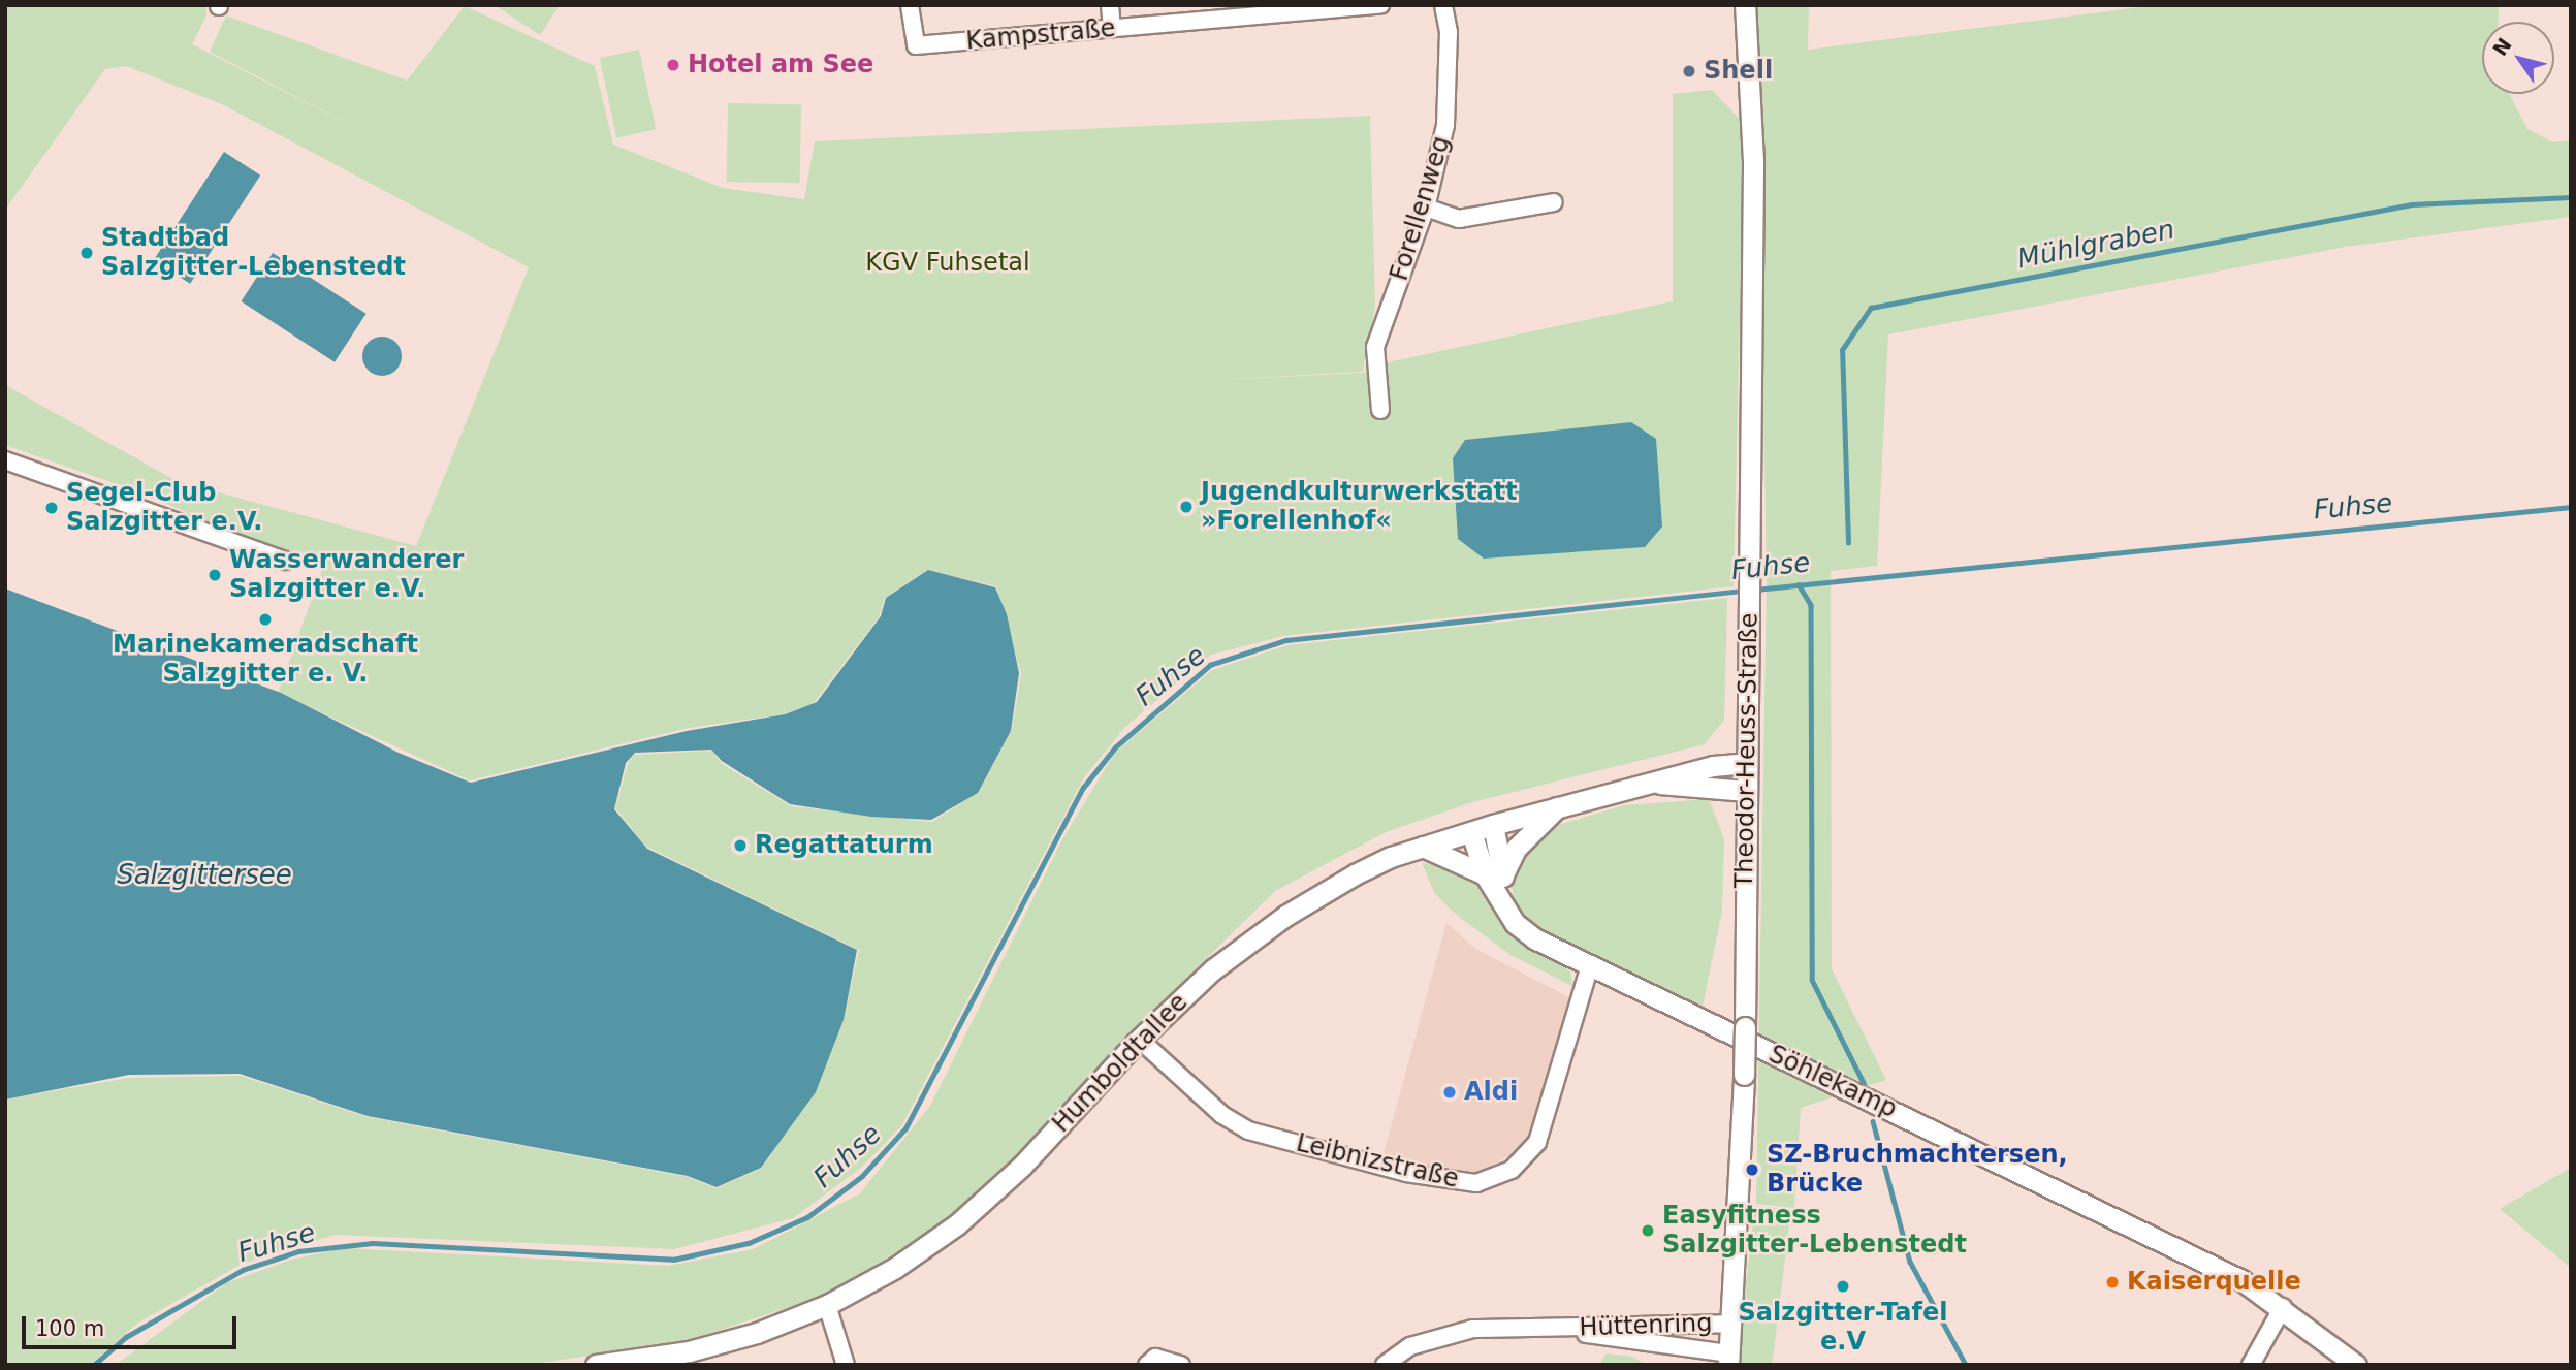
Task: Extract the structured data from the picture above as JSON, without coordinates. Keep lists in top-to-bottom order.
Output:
{
  "streets": {
    "street": [
      "Kampstraße",
      "Forellenweg",
      "Theodor-Heuss-Straße",
      "Humboldtallee",
      "Söhlekamp",
      "Leibnizstraße",
      "Hüttenring"
    ]
  },
  "crossings": [
    ["Theodor-Heuss-Straße", "Humboldtallee"],
    ["Theodor-Heuss-Straße", "Hüttenring"],
    ["Humboldtallee", "Söhlekamp"],
    ["Humboldtallee", "Leibnizstraße"],
    ["Söhlekamp", "Leibnizstraße"]
  ],
  "water": ["Mühlgraben", "Fuhse", "Salzgittersee"],
  "parks": ["KGV Fuhsetal"],
  "places": [
    "Hotel am See",
    "Shell",
    "Stadtbad Salzgitter-Lebenstedt",
    "Jugendkulturwerkstatt »Forellenhof«",
    "Segel-Club Salzgitter e.V.",
    "Wasserwanderer Salzgitter e.V.",
    "Marinekameradschaft Salzgitter e. V.",
    "Regattaturm",
    "Aldi",
    "SZ-Bruchmachtersen, Brücke",
    "Easyfitness Salzgitter-Lebenstedt",
    "Kaiserquelle",
    "Salzgitter-Tafel e.V"
  ],
  "scale_bar": "100 m",
  "north": "top left"
}
